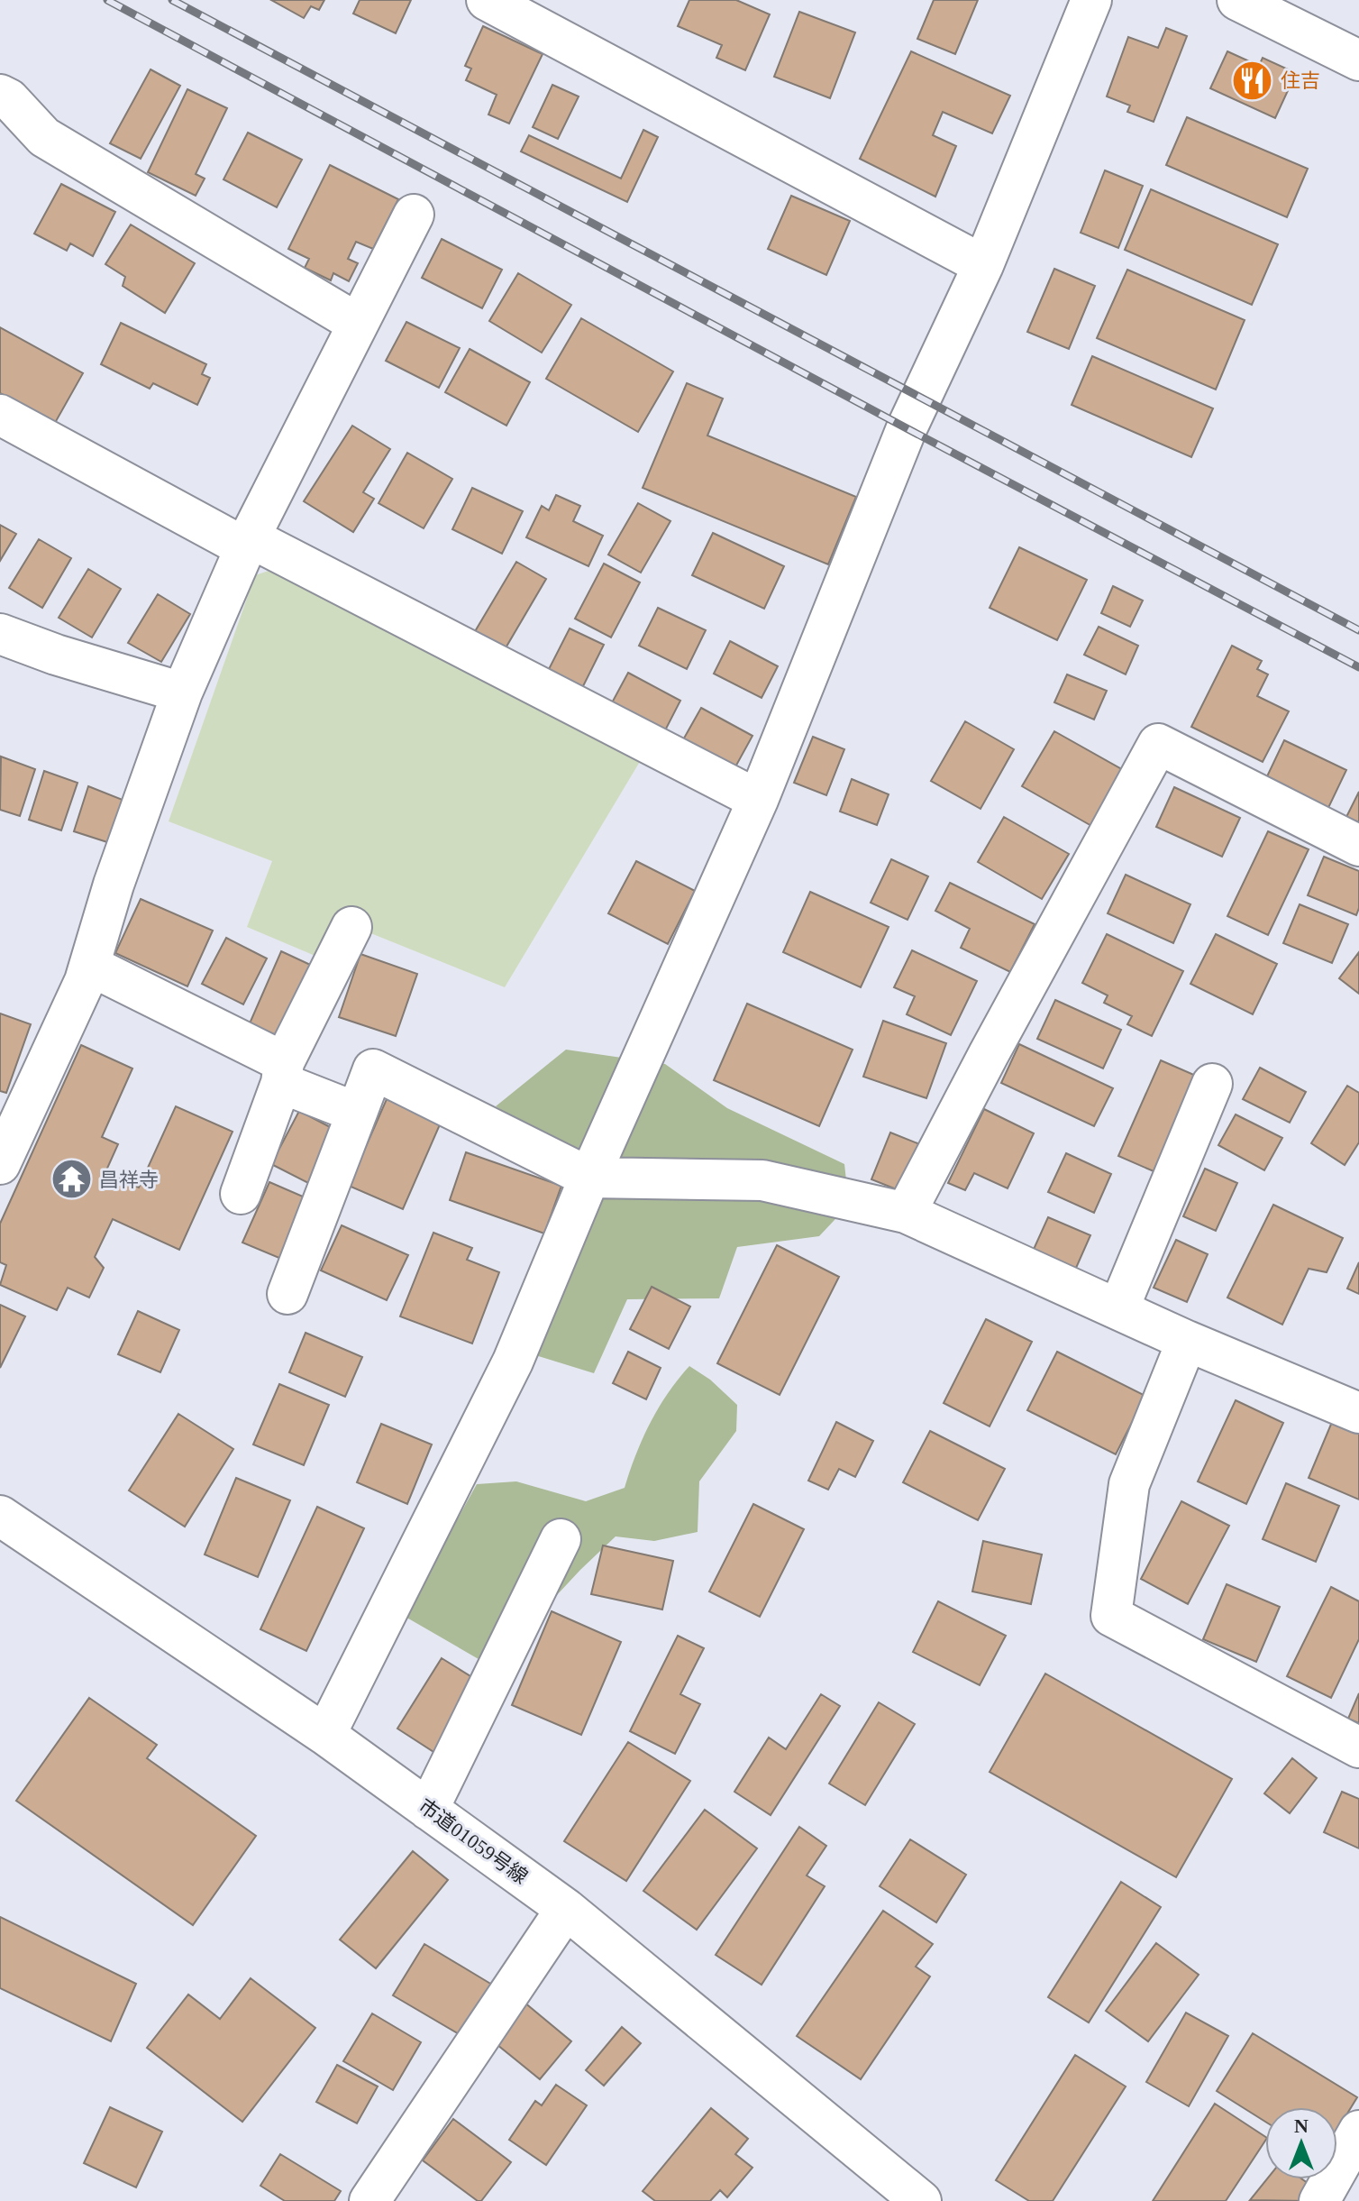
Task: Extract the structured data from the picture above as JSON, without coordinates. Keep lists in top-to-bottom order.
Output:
{
  "streets": {
    "street": ["市道01059号線"]
  },
  "places": {
    "restaurant": ["住吉"],
    "temple": ["昌祥寺"]
  },
  "north": "top"
}
